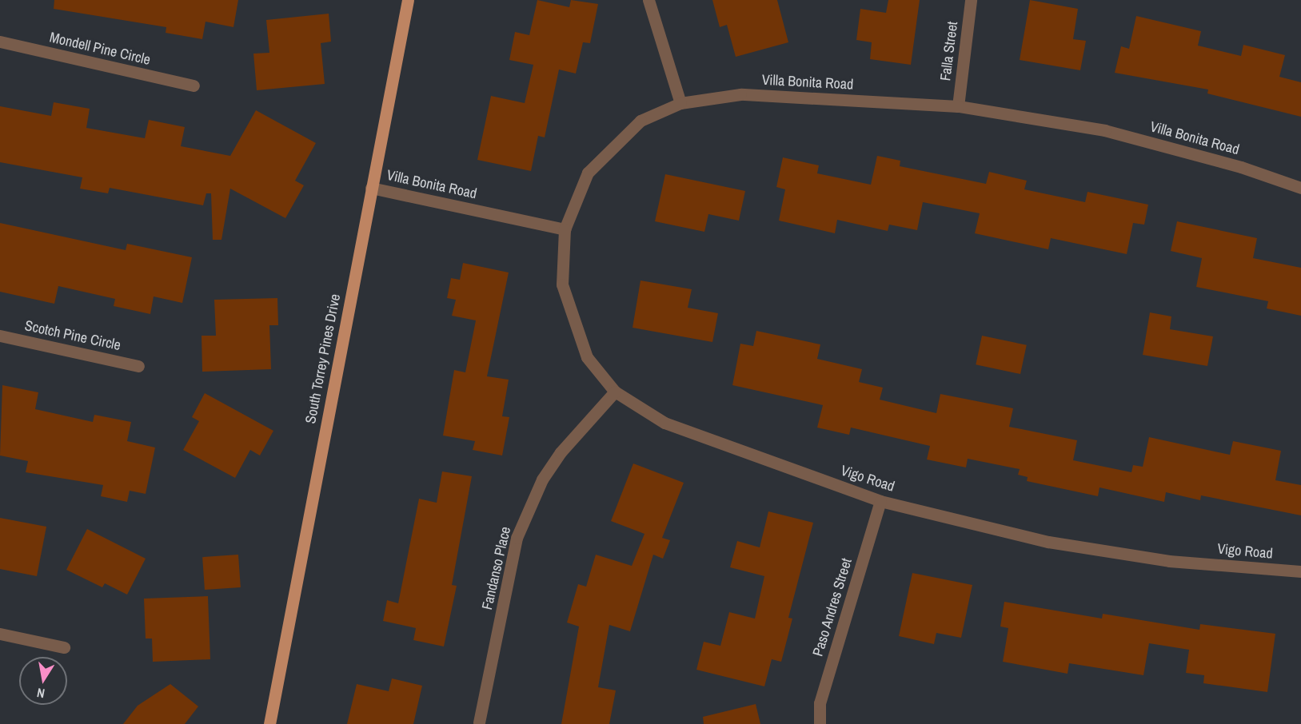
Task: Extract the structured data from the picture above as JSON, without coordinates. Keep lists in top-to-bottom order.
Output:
{
  "streets": {
    "main road": ["South Torrey Pines Drive"],
    "street": [
      "Mondell Pine Circle",
      "Falla Street",
      "Villa Bonita Road",
      "Scotch Pine Circle",
      "Vigo Road",
      "Fandanso Place",
      "Paso Andres Street"
    ]
  },
  "crossings": [
    ["Falla Street", "Villa Bonita Road"],
    ["Villa Bonita Road", "South Torrey Pines Drive"],
    ["Villa Bonita Road", "Vigo Road"],
    ["Vigo Road", "Fandanso Place"],
    ["Vigo Road", "Paso Andres Street"]
  ],
  "north": "bottom"
}
